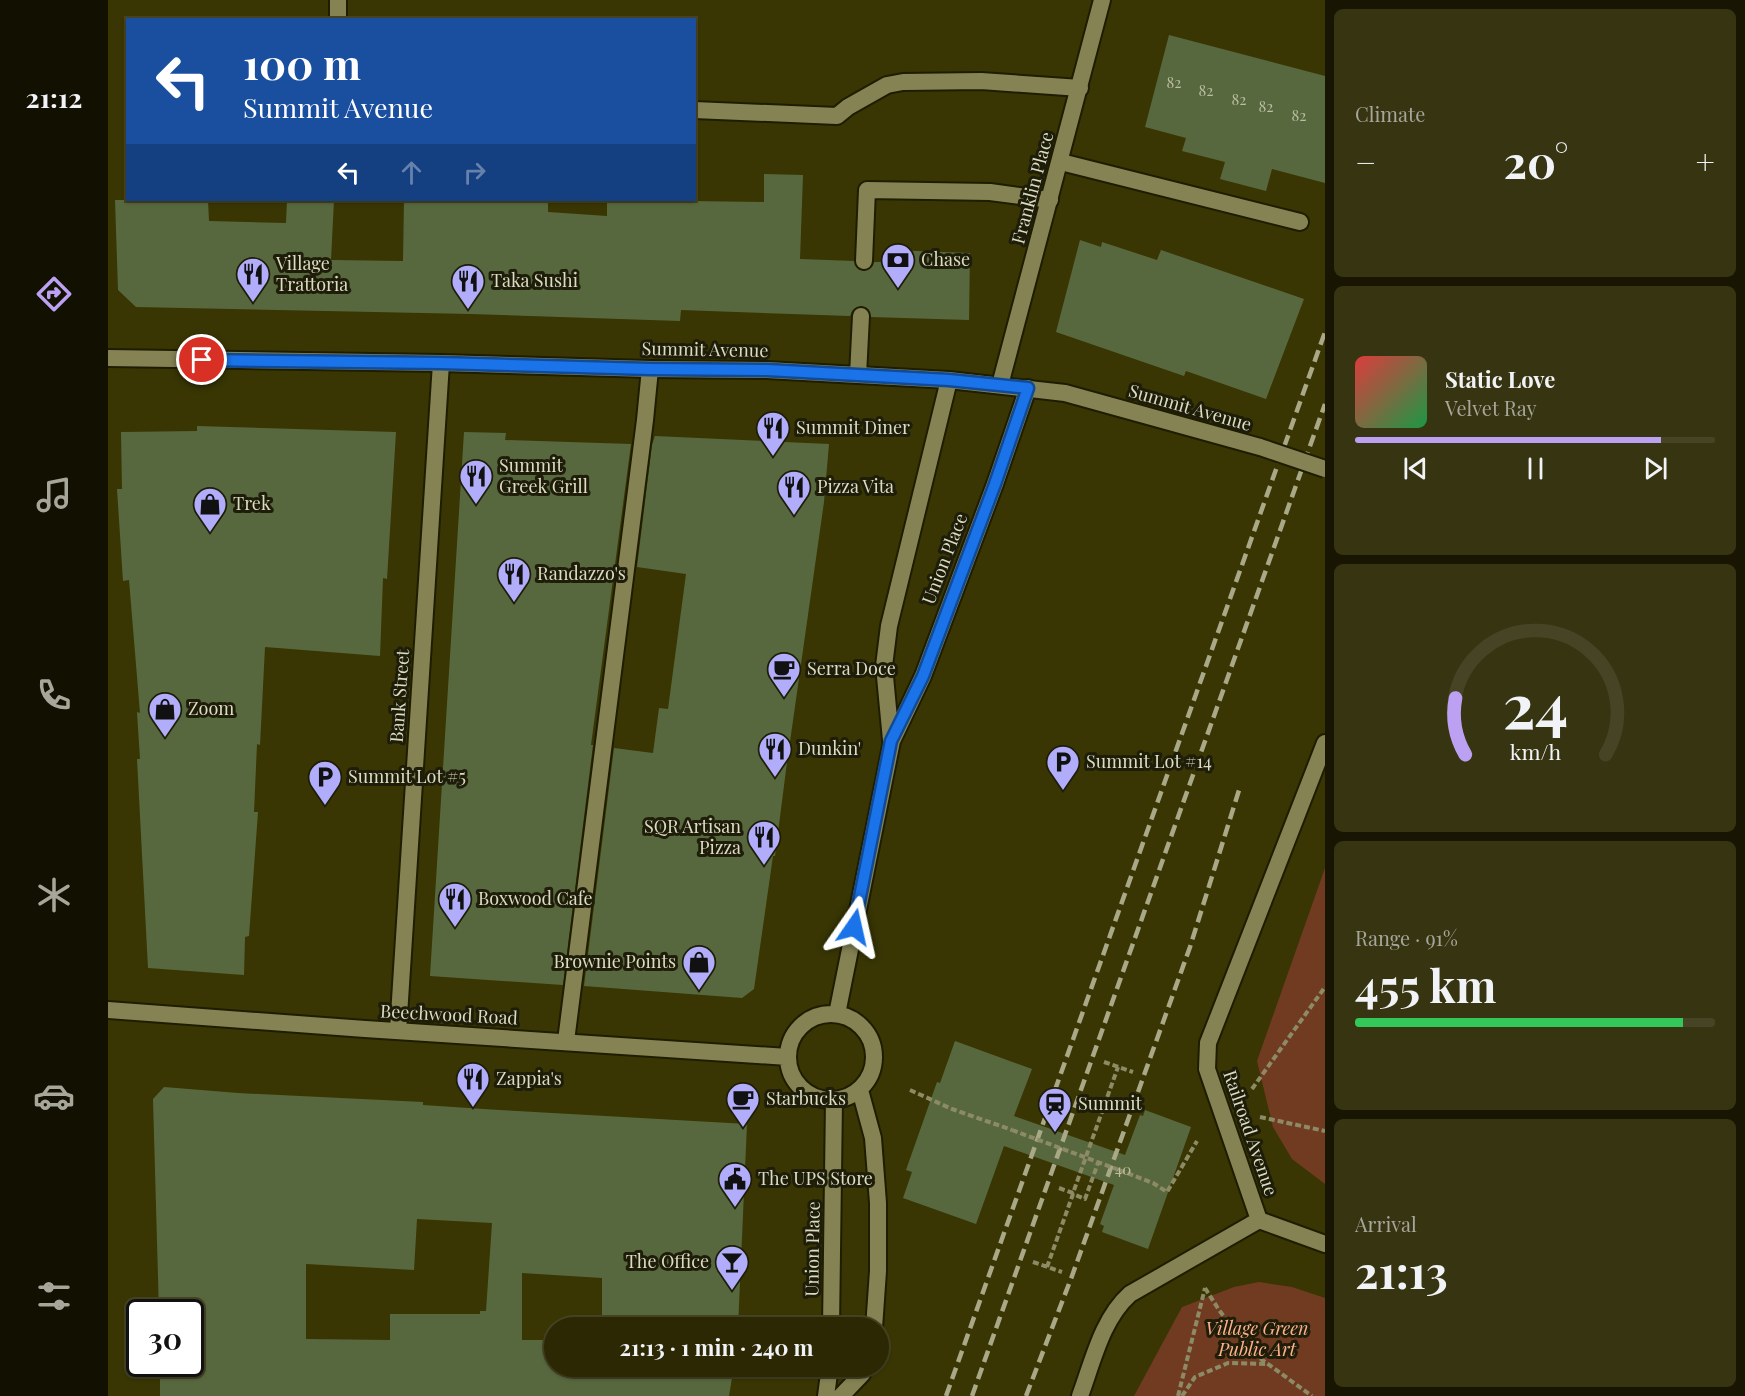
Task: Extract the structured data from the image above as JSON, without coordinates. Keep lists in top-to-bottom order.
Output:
{
  "streets": {
    "street": [
      "Franklin Place",
      "Summit Avenue",
      "Union Place",
      "Bank Street",
      "Beechwood Road",
      "Railroad Avenue"
    ]
  },
  "crossings": [
    ["Franklin Place", "Summit Avenue"],
    ["Summit Avenue", "Union Place"],
    ["Summit Avenue", "Bank Street"],
    ["Union Place", "Beechwood Road"],
    ["Bank Street", "Beechwood Road"]
  ],
  "parks": ["Village Green Public Art"],
  "places": {
    "bank": ["Chase"],
    "restaurant": [
      "Village Trattoria",
      "Taka Sushi",
      "Summit Diner",
      "Summit Greek Grill",
      "Pizza Vita",
      "Randazzo's",
      "Dunkin'",
      "SQR Artisan Pizza",
      "Boxwood Cafe",
      "Zappia's"
    ],
    "shop": ["Trek", "Zoom", "Brownie Points"],
    "cafe": ["Serra Doce", "Starbucks"],
    "parking": ["Summit Lot #14", "Summit Lot #5"],
    "station": ["Summit"],
    "public building": ["The UPS Store"],
    "bar": ["The Office"]
  },
  "house_numbers": [
    "82",
    "82",
    "82",
    "82",
    "82",
    "40"
  ],
  "page": {
    "tabs": "21:12",
    "tile": [
      "Climate",
      ["Range · 91%", "455 km"],
      ["Arrival", "21:13"]
    ],
    "turn": ["100 m", "Summit Avenue"],
    "heat": ["−", "20°", "+"],
    "song": ["Static Love", "Velvet Ray"],
    "limit": "30",
    "trip": "21:13 · 1 min · 240 m",
    "gauge": ["24", "km/h"]
  }
}
